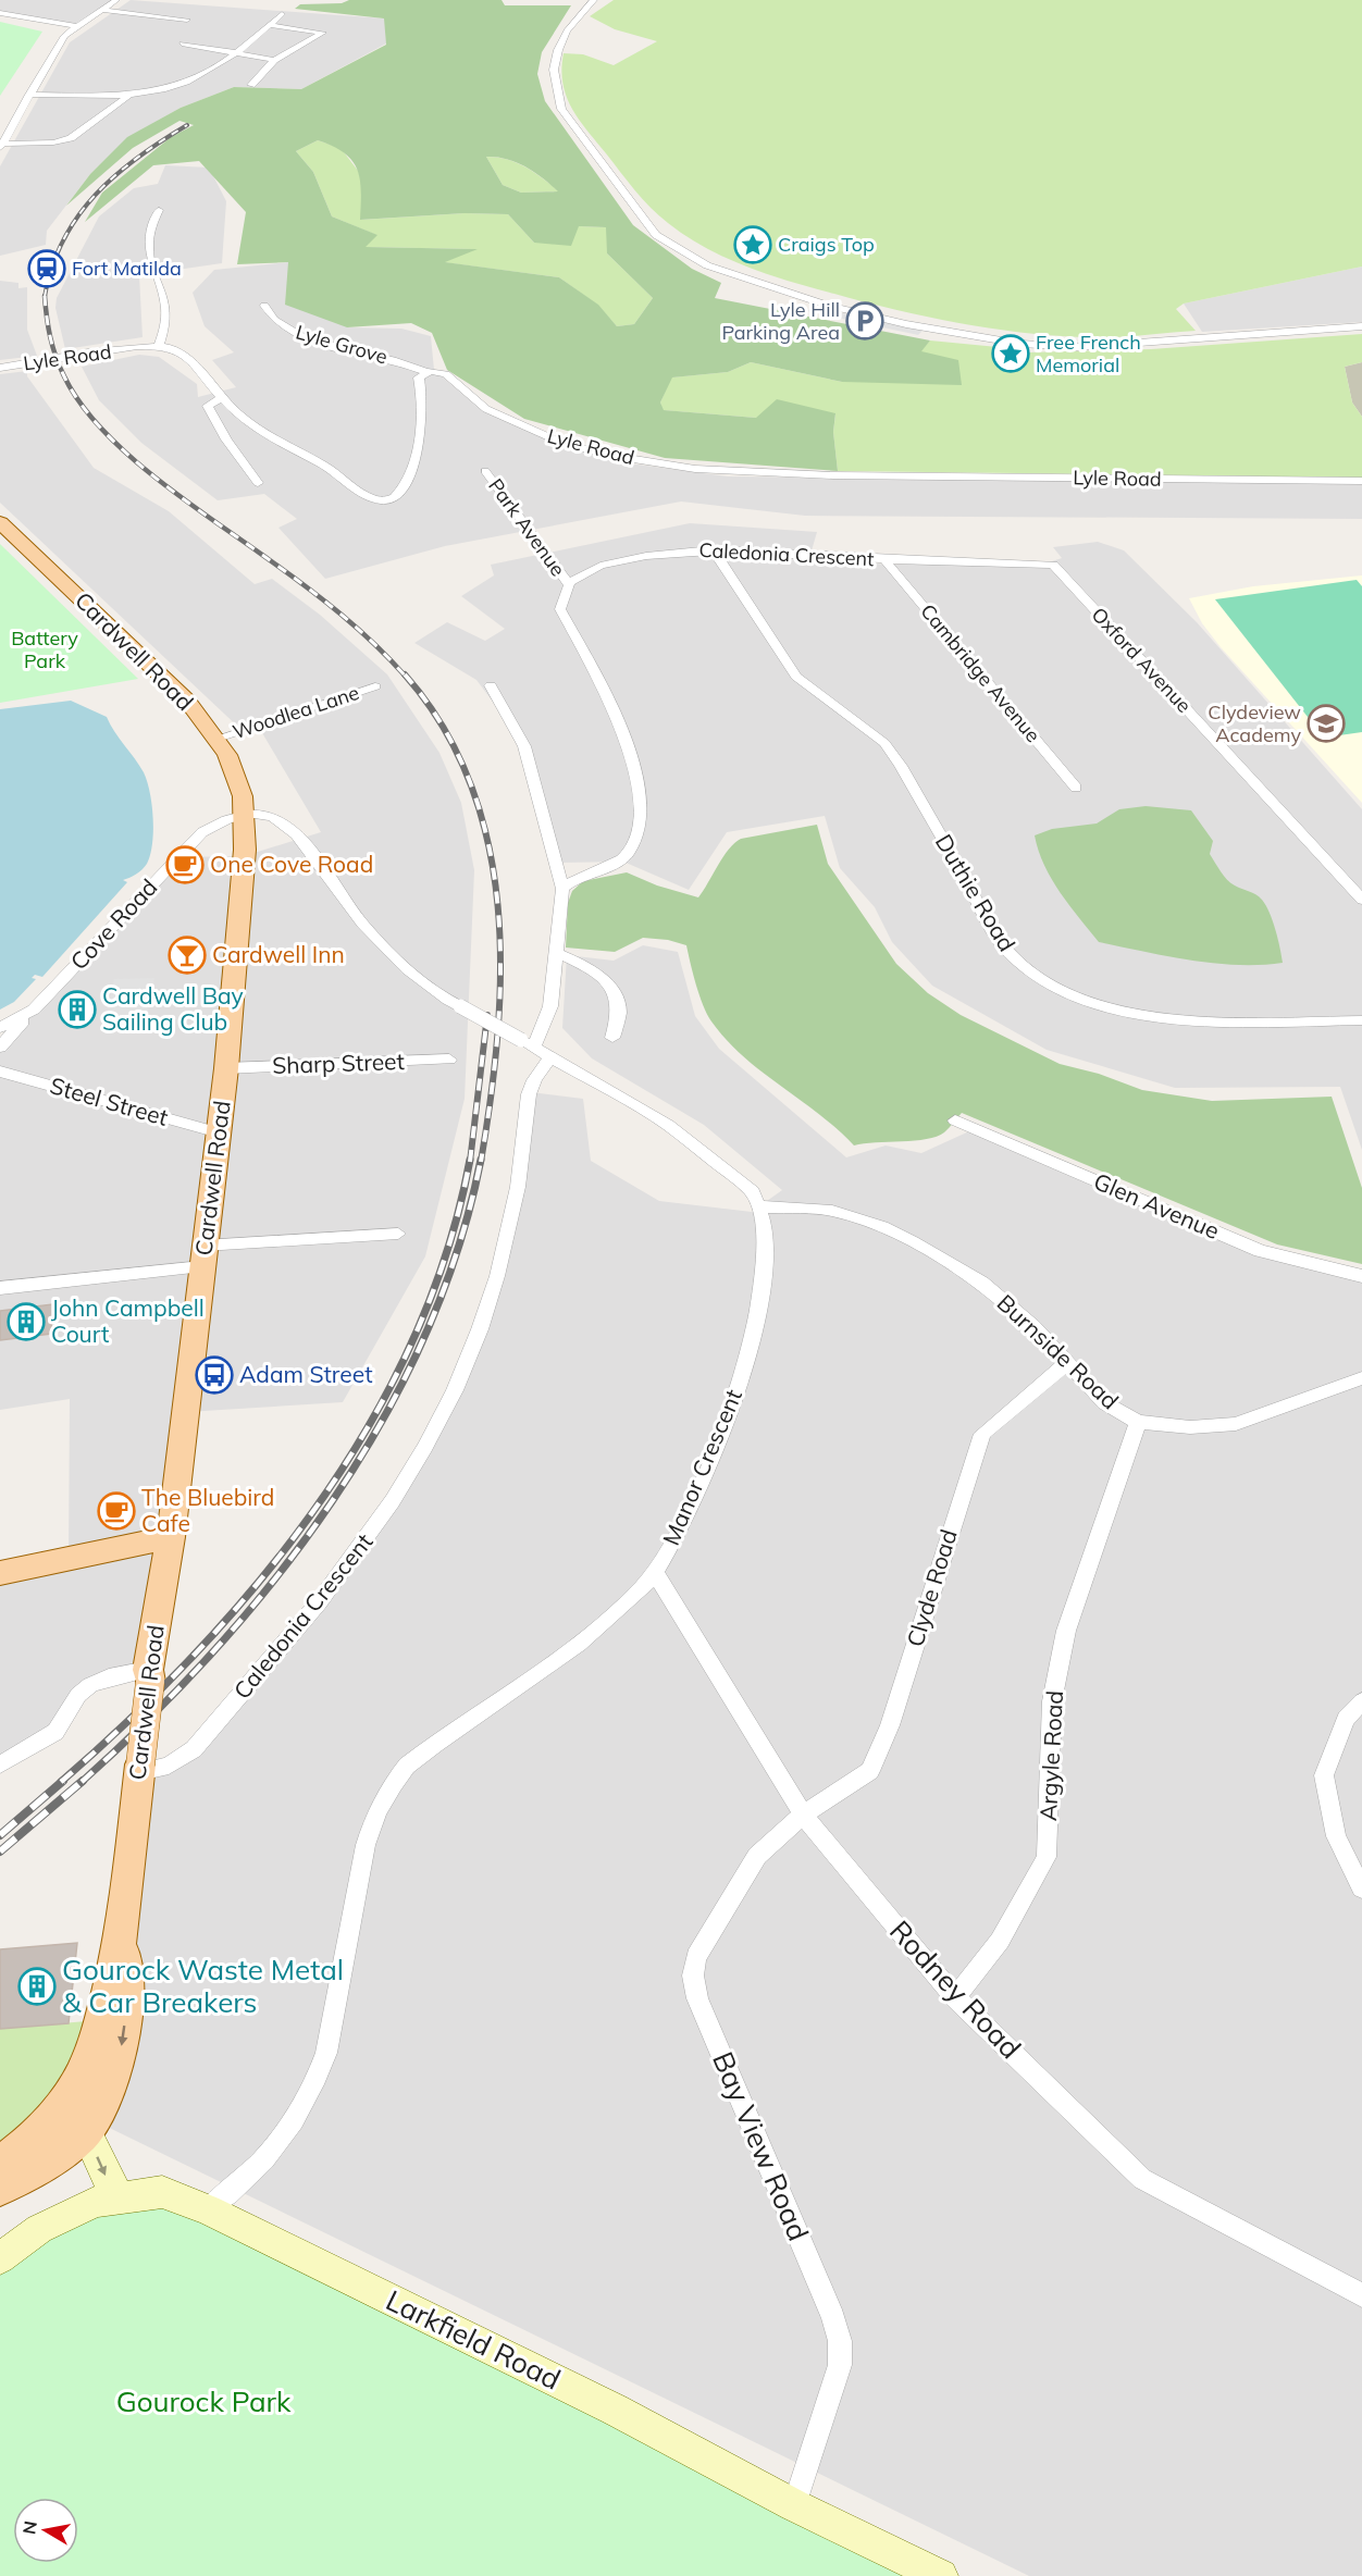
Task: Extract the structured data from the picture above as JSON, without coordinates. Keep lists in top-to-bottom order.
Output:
{
  "streets": {
    "main road": ["Cardwell Road"],
    "street": [
      "Lyle Grove",
      "Lyle Road",
      "Park Avenue",
      "Caledonia Crescent",
      "Oxford Avenue",
      "Cambridge Avenue",
      "Woodlea Lane",
      "Duthie Road",
      "Cove Road",
      "Sharp Street",
      "Steel Street",
      "Glen Avenue",
      "Burnside Road",
      "Manor Crescent",
      "Clyde Road",
      "Argyle Road",
      "Rodney Road",
      "Bay View Road",
      "Larkfield Road"
    ]
  },
  "crossings": [
    ["Lyle Grove", "Lyle Road"],
    ["Park Avenue", "Caledonia Crescent"],
    ["Caledonia Crescent", "Cardwell Road"],
    ["Caledonia Crescent", "Oxford Avenue"],
    ["Caledonia Crescent", "Cambridge Avenue"],
    ["Caledonia Crescent", "Duthie Road"],
    ["Caledonia Crescent", "Manor Crescent"],
    ["Cardwell Road", "Woodlea Lane"],
    ["Cardwell Road", "Cove Road"],
    ["Cardwell Road", "Sharp Street"],
    ["Cardwell Road", "Steel Street"],
    ["Cardwell Road", "Manor Crescent"],
    ["Cove Road", "Manor Crescent"],
    ["Burnside Road", "Manor Crescent"],
    ["Burnside Road", "Clyde Road"],
    ["Burnside Road", "Argyle Road"],
    ["Manor Crescent", "Rodney Road"],
    ["Manor Crescent", "Larkfield Road"],
    ["Clyde Road", "Rodney Road"],
    ["Clyde Road", "Bay View Road"],
    ["Argyle Road", "Rodney Road"],
    ["Rodney Road", "Bay View Road"],
    ["Bay View Road", "Larkfield Road"]
  ],
  "parks": ["Battery Park", "Gourock Park"],
  "places": {
    "place": ["Craigs Top", "Free French Memorial"],
    "station": ["Fort Matilda"],
    "parking": ["Lyle Hill Parking Area"],
    "school or university": ["Clydeview Academy"],
    "cafe": ["One Cove Road", "The Bluebird Cafe"],
    "bar": ["Cardwell Inn"],
    "building": ["Cardwell Bay Sailing Club", "John Campbell Court", "Gourock Waste Metal & Car Breakers"],
    "bus stop": ["Adam Street"]
  },
  "north": "left"
}
